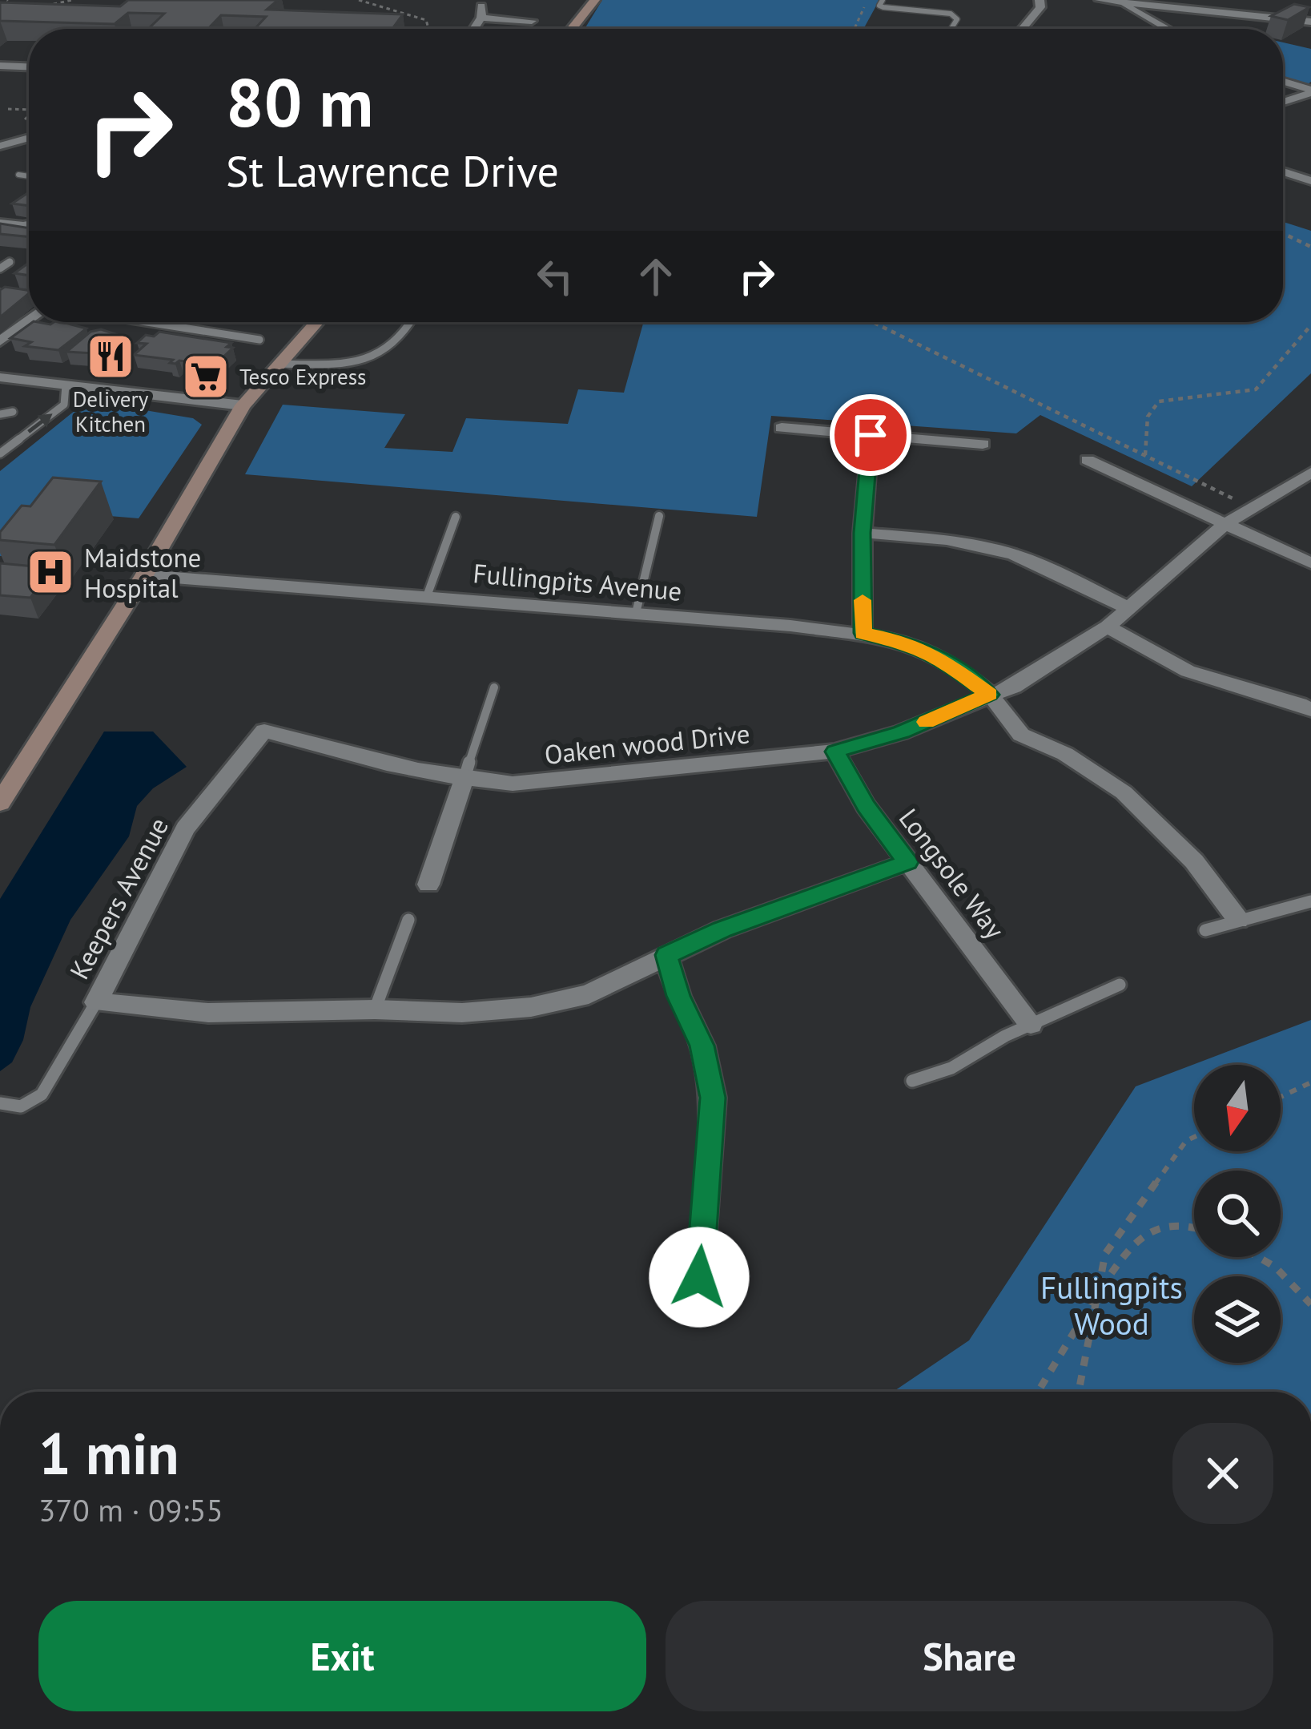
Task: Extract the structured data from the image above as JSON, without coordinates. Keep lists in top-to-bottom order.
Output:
{
  "streets": {
    "street": [
      "Fullingpits Avenue",
      "Oaken wood Drive",
      "Longsole Way",
      "Keepers Avenue"
    ]
  },
  "crossings": [
    ["Oaken wood Drive", "Longsole Way"],
    ["Oaken wood Drive", "Keepers Avenue"]
  ],
  "parks": ["Fullingpits Wood"],
  "places": {
    "restaurant": ["Delivery Kitchen"],
    "supermarket": ["Tesco Express"],
    "hospital": ["Maidstone Hospital"]
  },
  "north": "bottom",
  "page": {
    "turn": ["80 m", "St Lawrence Drive"],
    "heading": ["1 min", "370 m · 09:55"],
    "buttons": ["Exit", "Share"]
  }
}
